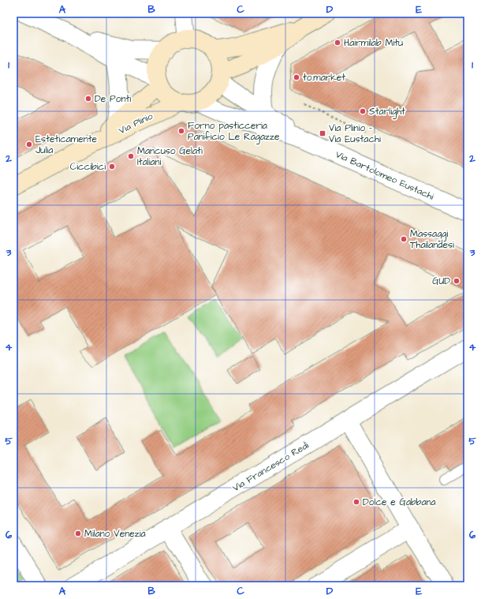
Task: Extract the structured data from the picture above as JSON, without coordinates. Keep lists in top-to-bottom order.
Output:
{
  "streets": {
    "street": ["Via Plinio", "Via Bartolomeo Eustachi", "Via Francesco Redi"]
  },
  "crossings": [
    ["Via Plinio", "Via Bartolomeo Eustachi"]
  ],
  "places": {
    "other": [
      "Hairmilab Mitù",
      "to.market",
      "De Ponti",
      "Starlight",
      "Forno pasticceria Panificio Le Ragazze",
      "Esteticamente Julia",
      "Mancuso Gelati Italiani",
      "Ciccibici",
      "Massaggi Thailandesi",
      "GUD",
      "Dolce e Gabbana",
      "Milano Venezia"
    ],
    "transit": ["Via Plinio - Via Eustachi"]
  },
  "grid": {
    "columns": [
      "A",
      "B",
      "C",
      "D",
      "E"
    ],
    "rows": [
      "1",
      "2",
      "3",
      "4",
      "5",
      "6"
    ]
  }
}
